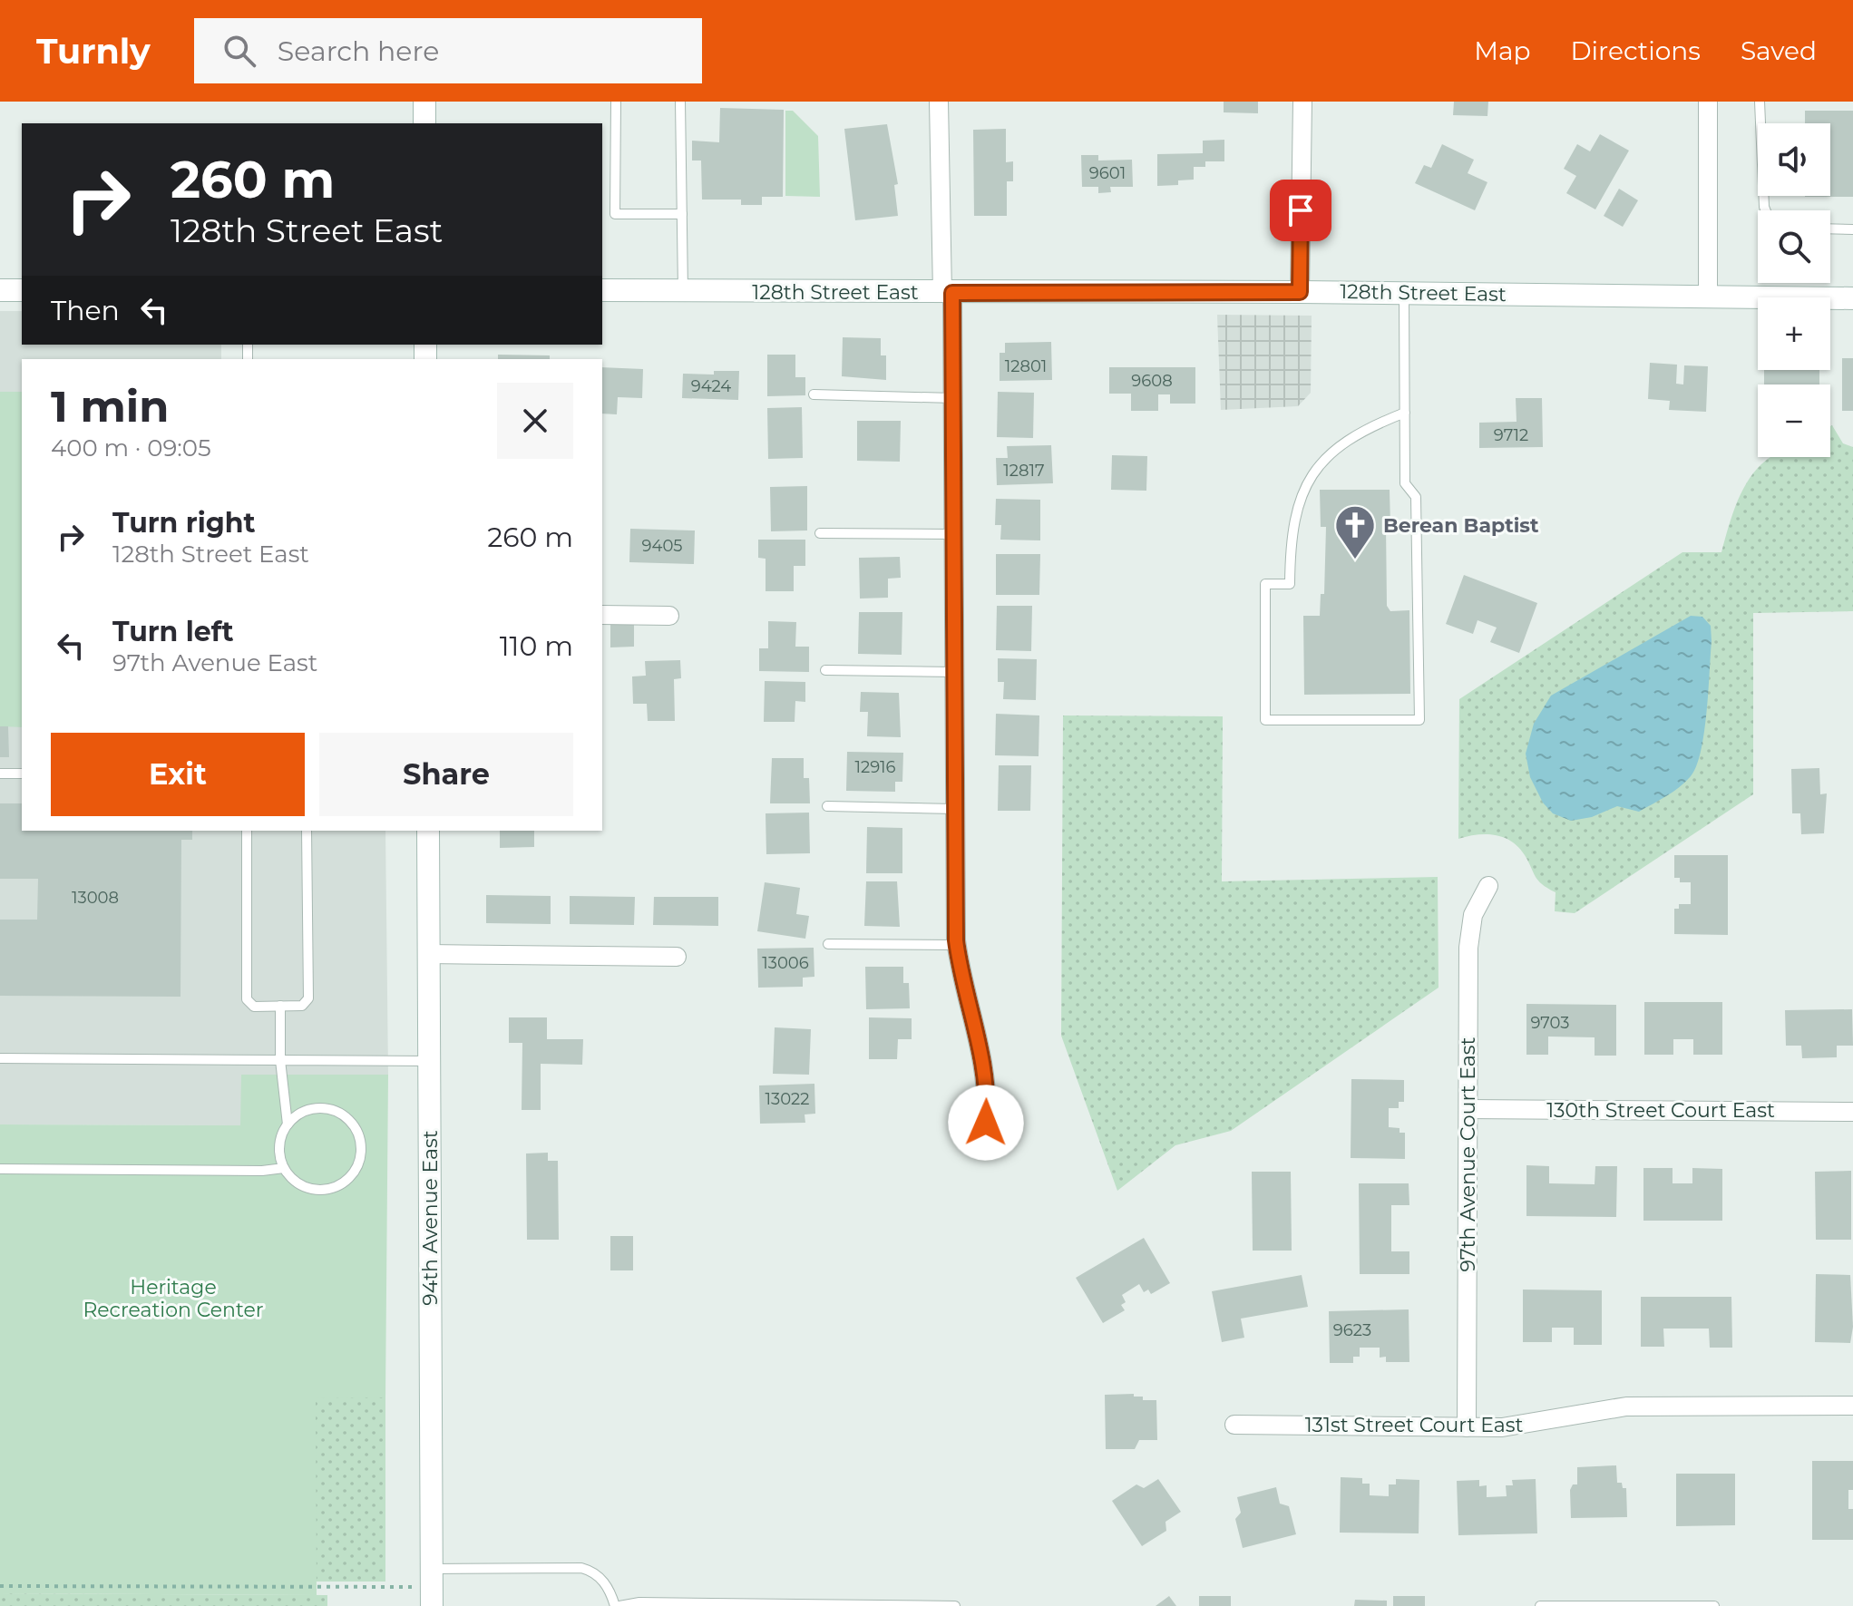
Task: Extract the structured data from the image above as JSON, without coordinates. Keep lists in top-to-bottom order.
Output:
{
  "streets": {
    "street": [
      "128th Street East",
      "130th Street Court East",
      "97th Avenue Court East",
      "94th Avenue East",
      "131st Street Court East"
    ]
  },
  "crossings": [
    ["130th Street Court East", "97th Avenue Court East"],
    ["97th Avenue Court East", "131st Street Court East"]
  ],
  "parks": ["Heritage Recreation Center"],
  "places": {
    "church": ["Berean Baptist"]
  },
  "house_numbers": [
    "9601",
    "12801",
    "9608",
    "9424",
    "9712",
    "12817",
    "9405",
    "12916",
    "13008",
    "13006",
    "9703",
    "13022",
    "9623"
  ],
  "page": {
    "header": "Turnly",
    "search": "Search here",
    "nav": ["Map", "Directions", "Saved"],
    "map_buttons": ["+", "−"],
    "turn": ["260 m", "128th Street East"],
    "then": "Then",
    "heading": ["1 min", "400 m · 09:05"],
    "list": [
      {
        "name": "Turn right",
        "note": "128th Street East",
        "value": "260 m"
      },
      {
        "name": "Turn left",
        "note": "97th Avenue East",
        "value": "110 m"
      }
    ],
    "buttons": ["Exit", "Share"]
  }
}
